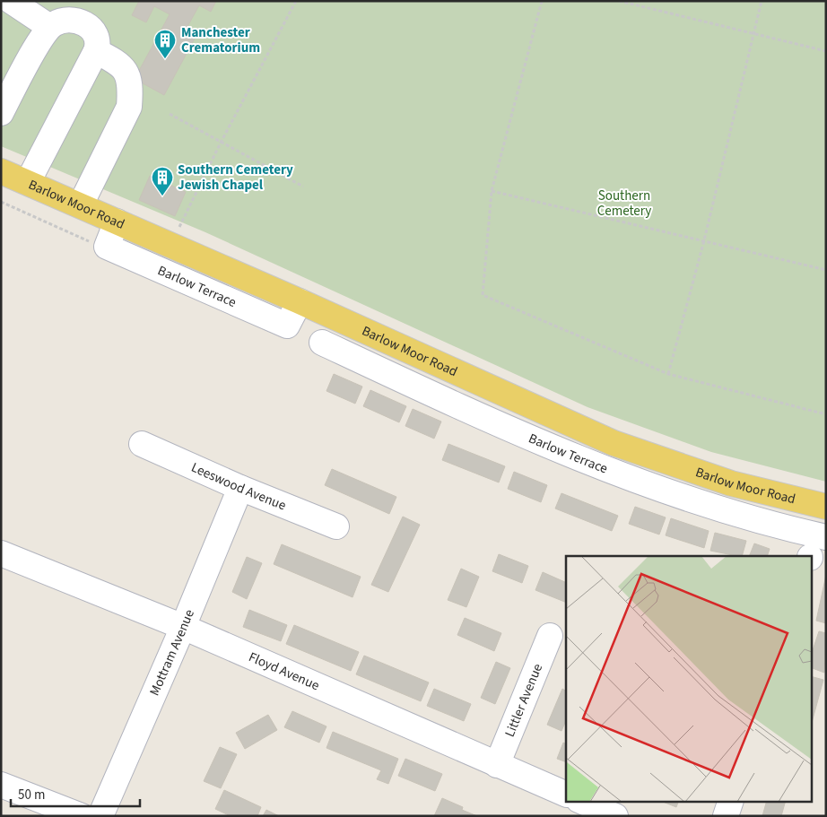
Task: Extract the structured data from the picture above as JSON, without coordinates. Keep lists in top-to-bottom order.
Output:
{
  "streets": {
    "main road": ["Barlow Moor Road"],
    "street": [
      "Barlow Terrace",
      "Leeswood Avenue",
      "Mottram Avenue",
      "Floyd Avenue",
      "Littler Avenue"
    ]
  },
  "crossings": [
    ["Barlow Moor Road", "Barlow Terrace"],
    ["Leeswood Avenue", "Mottram Avenue"],
    ["Mottram Avenue", "Floyd Avenue"],
    ["Floyd Avenue", "Littler Avenue"]
  ],
  "parks": ["Southern Cemetery"],
  "places": {
    "building": ["Manchester Crematorium", "Southern Cemetery Jewish Chapel"]
  },
  "scale_bar": "50 m"
}
